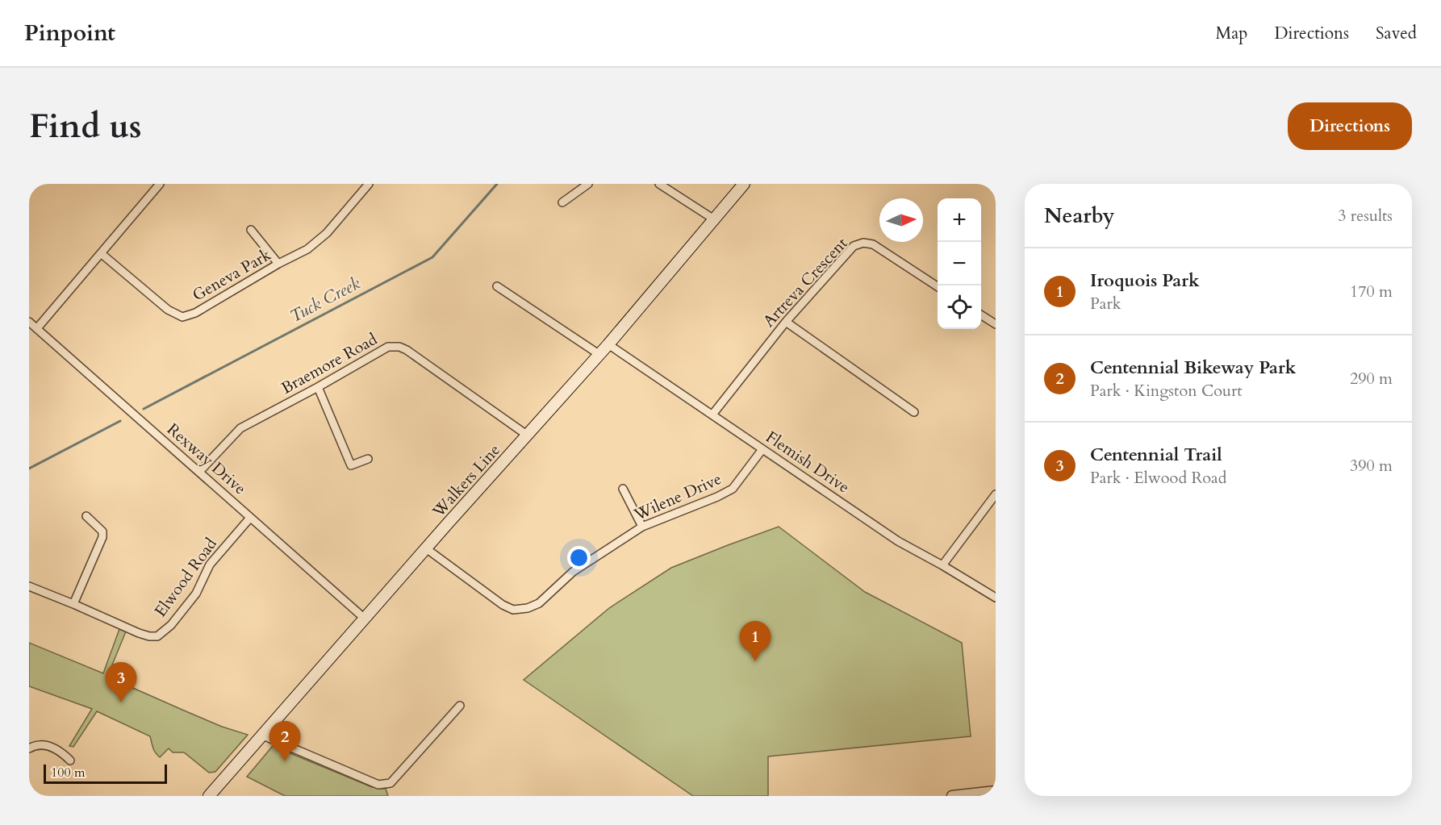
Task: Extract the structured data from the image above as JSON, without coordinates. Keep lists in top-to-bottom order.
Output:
{
  "streets": {
    "main road": ["Walkers Line"],
    "street": [
      "Geneva Park",
      "Artreva Crescent",
      "Braemore Road",
      "Rexway Drive",
      "Flemish Drive",
      "Wilene Drive",
      "Elwood Road"
    ]
  },
  "crossings": [
    ["Artreva Crescent", "Flemish Drive"],
    ["Braemore Road", "Rexway Drive"],
    ["Braemore Road", "Walkers Line"],
    ["Rexway Drive", "Walkers Line"],
    ["Rexway Drive", "Elwood Road"],
    ["Flemish Drive", "Walkers Line"],
    ["Flemish Drive", "Wilene Drive"],
    ["Walkers Line", "Wilene Drive"]
  ],
  "water": ["Tuck Creek"],
  "scale_bar": "100 m",
  "north": "right",
  "page": {
    "header": "Pinpoint",
    "nav": ["Map", "Directions", "Saved"],
    "buttons": "Directions",
    "title": "Find us",
    "heading": ["Nearby", "3 results"],
    "map_buttons": ["+", "−"],
    "list": [
      {
        "mark": "1",
        "name": "Iroquois Park",
        "note": "Park",
        "value": "170 m"
      },
      {
        "mark": "2",
        "name": "Centennial Bikeway Park",
        "note": "Park · Kingston Court",
        "value": "290 m"
      },
      {
        "mark": "3",
        "name": "Centennial Trail",
        "note": "Park · Elwood Road",
        "value": "390 m"
      }
    ],
    "pins": ["1", "3", "2"],
    "scale": "100 m"
  }
}
